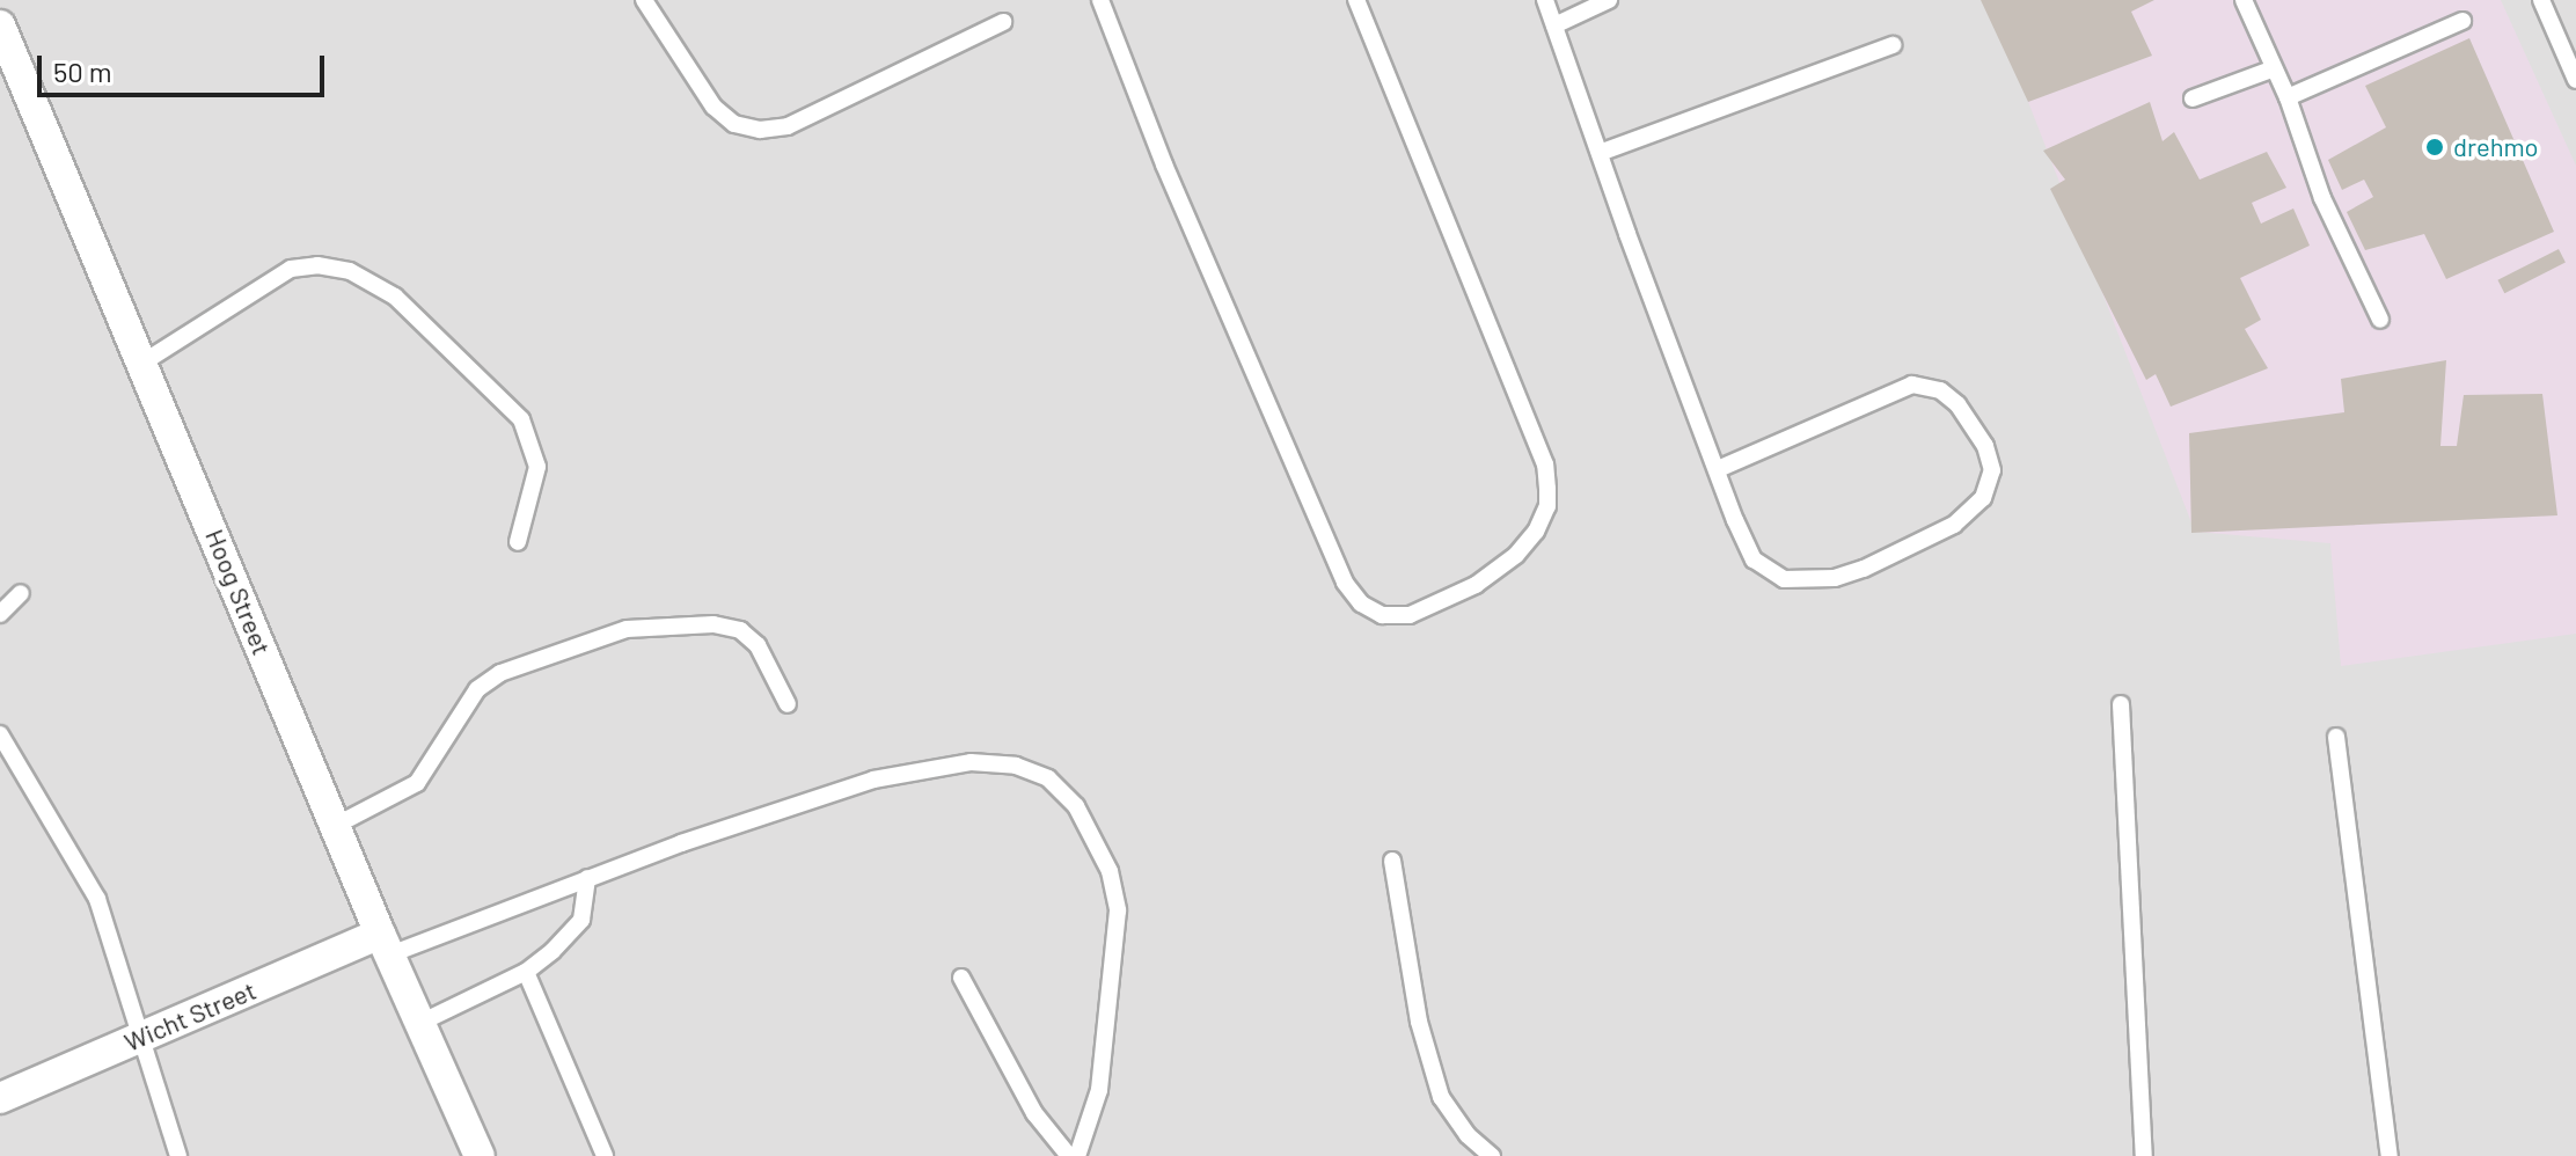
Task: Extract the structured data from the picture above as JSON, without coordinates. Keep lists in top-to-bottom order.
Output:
{
  "streets": {
    "street": ["Hoog Street", "Wicht Street"]
  },
  "crossings": [
    ["Hoog Street", "Wicht Street"]
  ],
  "places": ["drehmo"],
  "scale_bar": "50 m"
}
